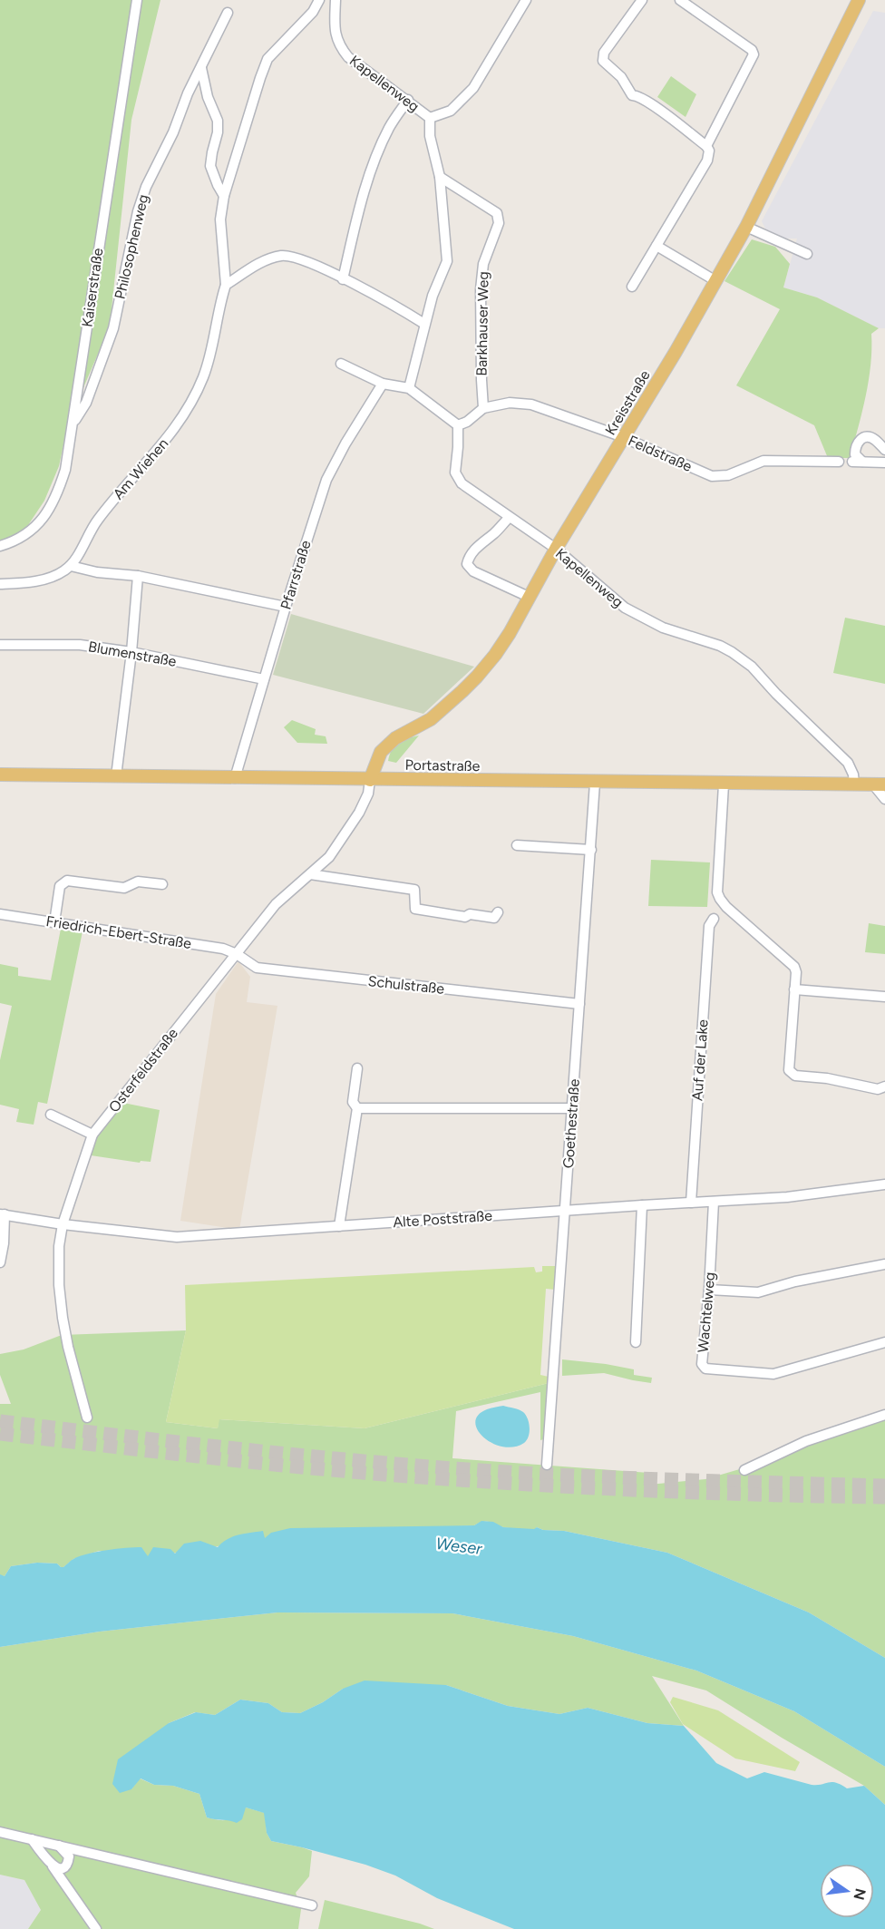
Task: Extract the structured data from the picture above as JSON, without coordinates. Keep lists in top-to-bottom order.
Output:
{
  "streets": {
    "main road": ["Kreisstraße", "Portastraße"],
    "street": [
      "Kapellenweg",
      "Philosophenweg",
      "Kaiserstraße",
      "Barkhauser Weg",
      "Feldstraße",
      "Am Wiehen",
      "Pfarrstraße",
      "Blumenstraße",
      "Friedrich-Ebert-Straße",
      "Schulstraße",
      "Auf der Lake",
      "Osterfeldstraße",
      "Goethestraße",
      "Alte Poststraße",
      "Wachtelweg"
    ]
  },
  "crossings": [
    ["Kapellenweg", "Barkhauser Weg"],
    ["Kapellenweg", "Kreisstraße"],
    ["Kapellenweg", "Portastraße"],
    ["Philosophenweg", "Kaiserstraße"],
    ["Barkhauser Weg", "Feldstraße"],
    ["Kreisstraße", "Feldstraße"],
    ["Kreisstraße", "Portastraße"],
    ["Kreisstraße", "Osterfeldstraße"],
    ["Pfarrstraße", "Blumenstraße"],
    ["Pfarrstraße", "Portastraße"],
    ["Portastraße", "Osterfeldstraße"],
    ["Portastraße", "Goethestraße"],
    ["Friedrich-Ebert-Straße", "Schulstraße"],
    ["Friedrich-Ebert-Straße", "Osterfeldstraße"],
    ["Schulstraße", "Osterfeldstraße"],
    ["Schulstraße", "Goethestraße"],
    ["Auf der Lake", "Alte Poststraße"],
    ["Osterfeldstraße", "Alte Poststraße"],
    ["Goethestraße", "Alte Poststraße"],
    ["Alte Poststraße", "Wachtelweg"]
  ],
  "water": ["Weser"],
  "north": "right"
}
